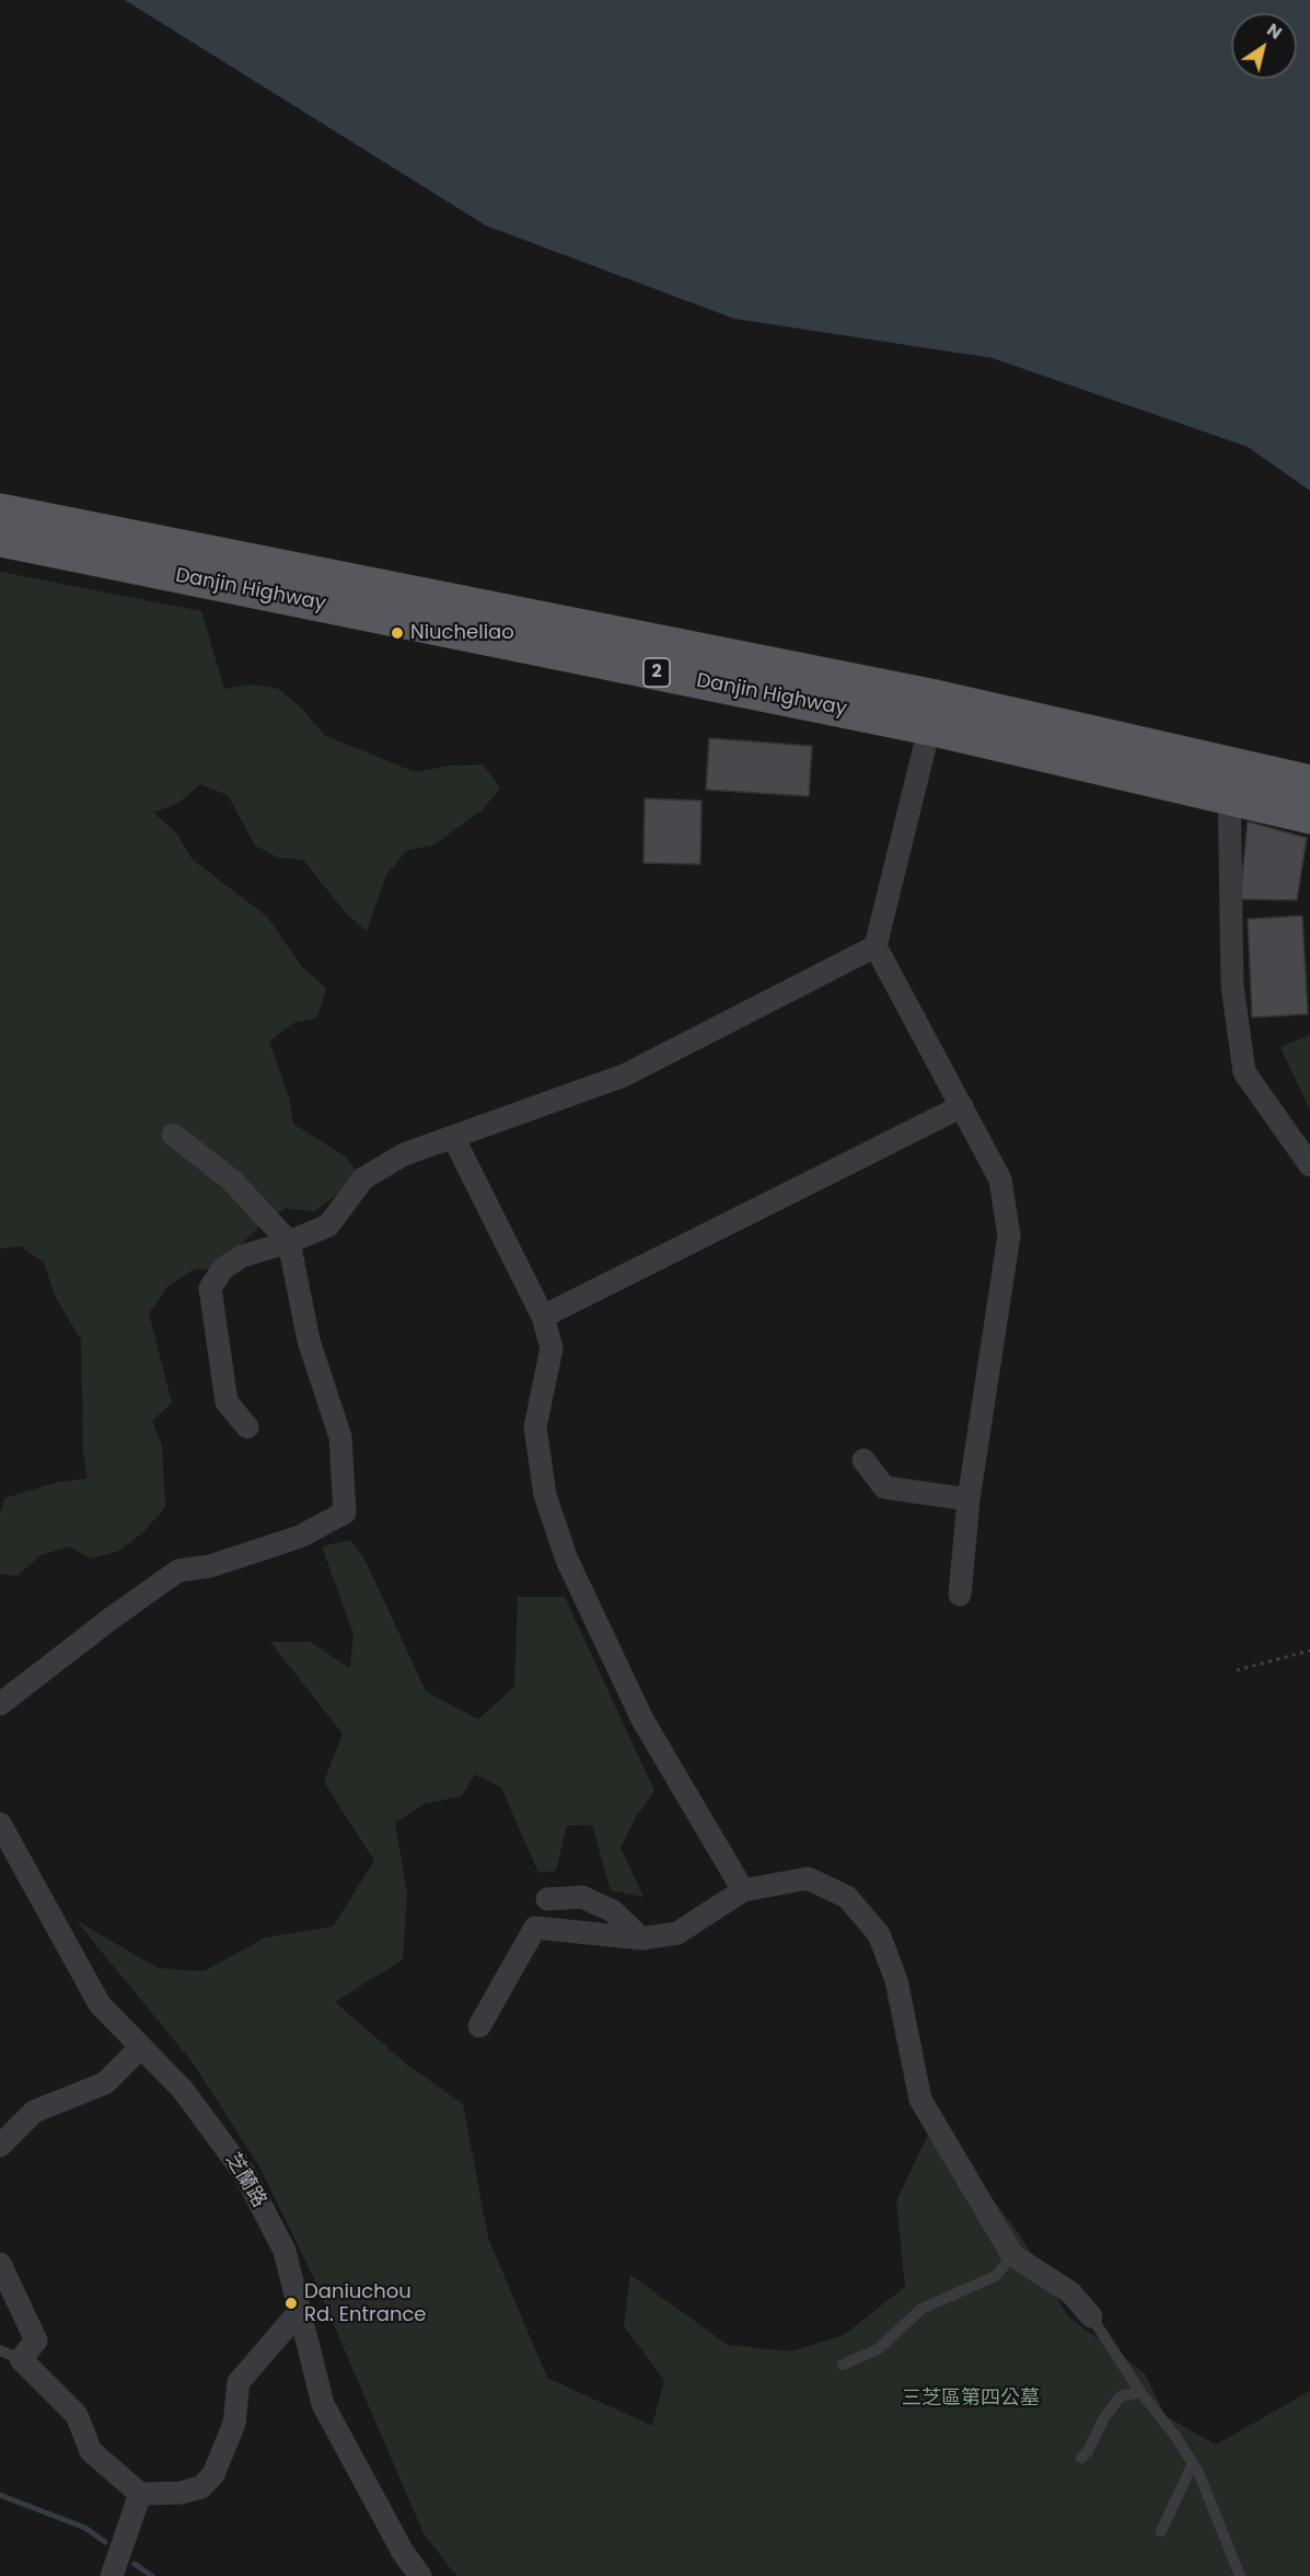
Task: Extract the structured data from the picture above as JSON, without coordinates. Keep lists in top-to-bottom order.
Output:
{
  "streets": {
    "main road": ["Danjin Highway", "2"],
    "street": ["芝蘭路"]
  },
  "parks": ["三芝區第四公墓"],
  "places": ["Niucheliao", "Daniuchou Rd. Entrance"],
  "north": "top right"
}
